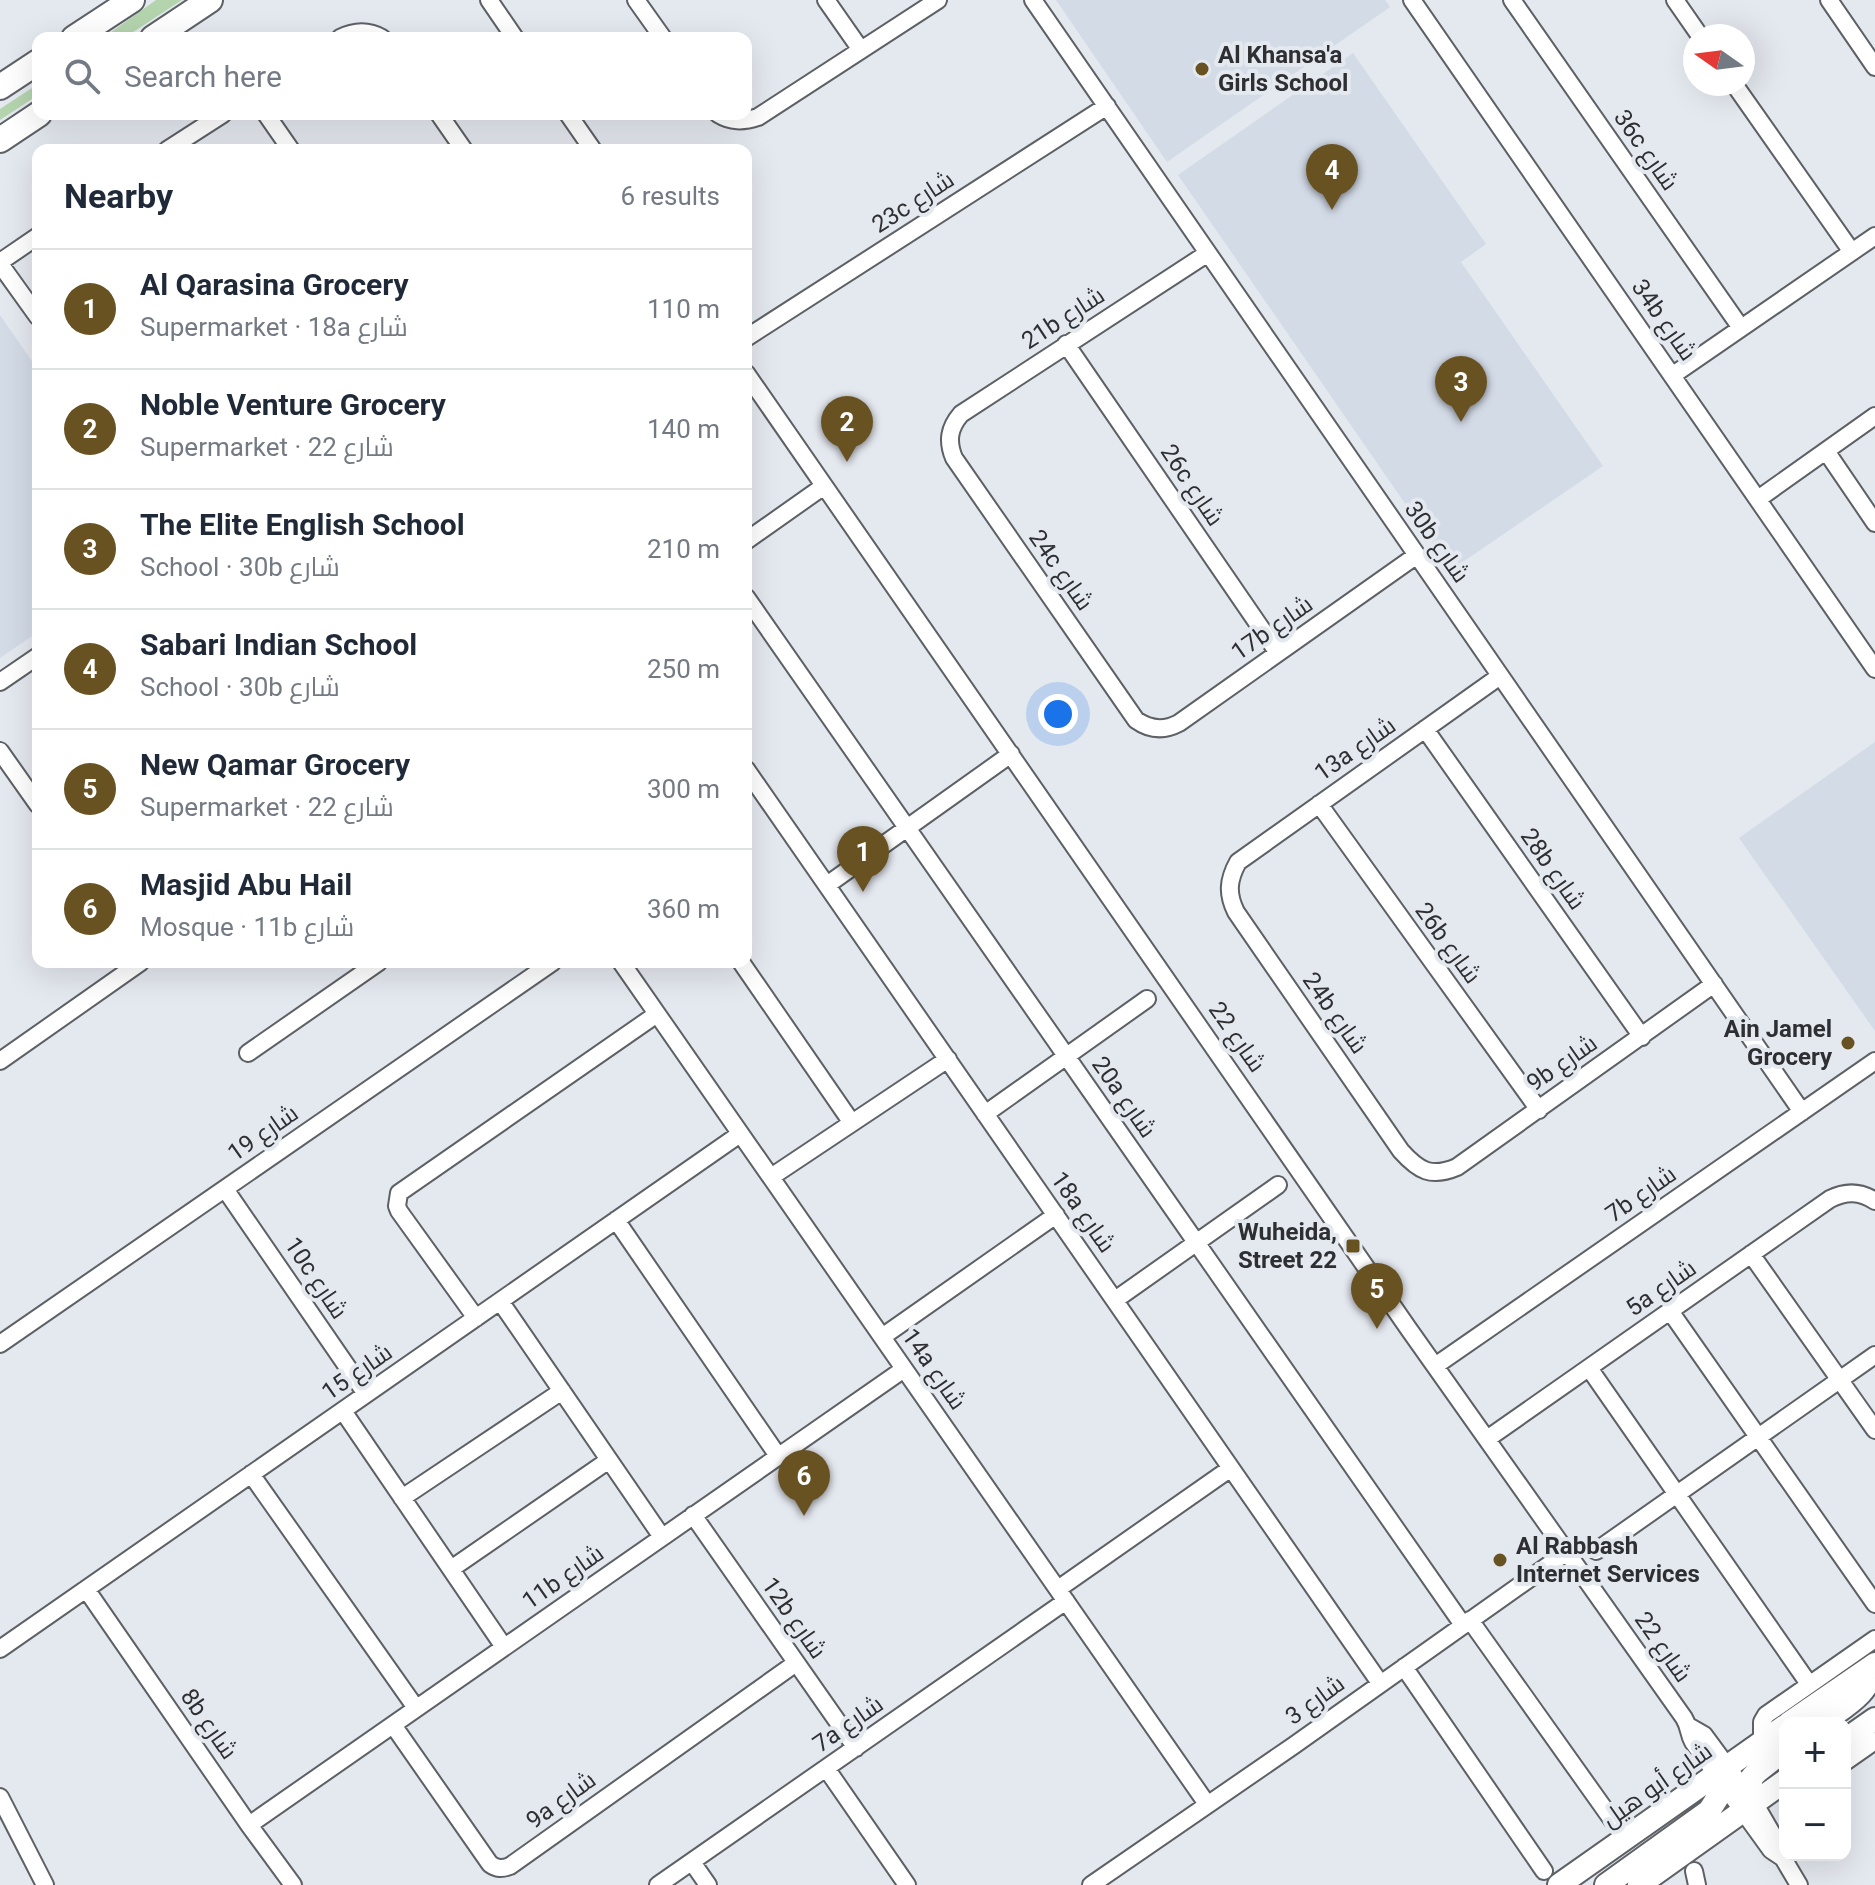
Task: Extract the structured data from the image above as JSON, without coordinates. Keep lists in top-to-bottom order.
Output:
{
  "streets": {
    "main road": ["شارع أبو هيل"],
    "street": [
      "36c شارع",
      "23c شارع",
      "21b شارع",
      "34b شارع",
      "26c شارع",
      "30b شارع",
      "24c شارع",
      "17b شارع",
      "13a شارع",
      "28b شارع",
      "26b شارع",
      "24b شارع",
      "شارع 22",
      "9b شارع",
      "20a شارع",
      "شارع 19",
      "7b شارع",
      "18a شارع",
      "10c شارع",
      "5a شارع",
      "14a شارع",
      "شارع 15",
      "11b شارع",
      "12b شارع",
      "شارع 3",
      "8b شارع",
      "7a شارع",
      "9a شارع"
    ]
  },
  "crossings": [
    ["23c شارع", "30b شارع"],
    ["21b شارع", "26c شارع"],
    ["21b شارع", "30b شارع"],
    ["21b شارع", "24c شارع"],
    ["26c شارع", "17b شارع"],
    ["30b شارع", "17b شارع"],
    ["30b شارع", "13a شارع"],
    ["30b شارع", "9b شارع"],
    ["30b شارع", "7b شارع"],
    ["24c شارع", "17b شارع"],
    ["13a شارع", "28b شارع"],
    ["13a شارع", "26b شارع"],
    ["13a شارع", "24b شارع"],
    ["28b شارع", "9b شارع"],
    ["26b شارع", "9b شارع"],
    ["24b شارع", "9b شارع"],
    ["شارع 22", "7b شارع"],
    ["شارع 22", "5a شارع"],
    ["شارع 22", "شارع 3"],
    ["شارع 22", "شارع أبو هيل"],
    ["20a شارع", "شارع 3"],
    ["شارع 19", "10c شارع"],
    ["18a شارع", "شارع 3"],
    ["18a شارع", "7a شارع"],
    ["10c شارع", "شارع 15"],
    ["14a شارع", "شارع 15"],
    ["14a شارع", "11b شارع"],
    ["14a شارع", "شارع 3"],
    ["14a شارع", "7a شارع"],
    ["شارع 15", "8b شارع"],
    ["11b شارع", "12b شارع"],
    ["11b شارع", "8b شارع"],
    ["11b شارع", "9a شارع"],
    ["12b شارع", "7a شارع"],
    ["12b شارع", "9a شارع"]
  ],
  "places": {
    "other": ["Al Khansa'a Girls School", "Ain Jamel Grocery", "Al Rabbash Internet Services"],
    "transit": ["Wuheida, Street 22"]
  },
  "north": "left",
  "page": {
    "search": "Search here",
    "pins": [
      "4",
      "3",
      "2",
      "1",
      "5",
      "6"
    ],
    "heading": ["Nearby", "6 results"],
    "list": [
      {
        "mark": "1",
        "name": "Al Qarasina Grocery",
        "note": "Supermarket · 18a شارع",
        "value": "110 m"
      },
      {
        "mark": "2",
        "name": "Noble Venture Grocery",
        "note": "Supermarket · شارع 22",
        "value": "140 m"
      },
      {
        "mark": "3",
        "name": "The Elite English School",
        "note": "School · 30b شارع",
        "value": "210 m"
      },
      {
        "mark": "4",
        "name": "Sabari Indian School",
        "note": "School · 30b شارع",
        "value": "250 m"
      },
      {
        "mark": "5",
        "name": "New Qamar Grocery",
        "note": "Supermarket · شارع 22",
        "value": "300 m"
      },
      {
        "mark": "6",
        "name": "Masjid Abu Hail",
        "note": "Mosque · 11b شارع",
        "value": "360 m"
      }
    ],
    "map_buttons": ["+", "−"]
  }
}
